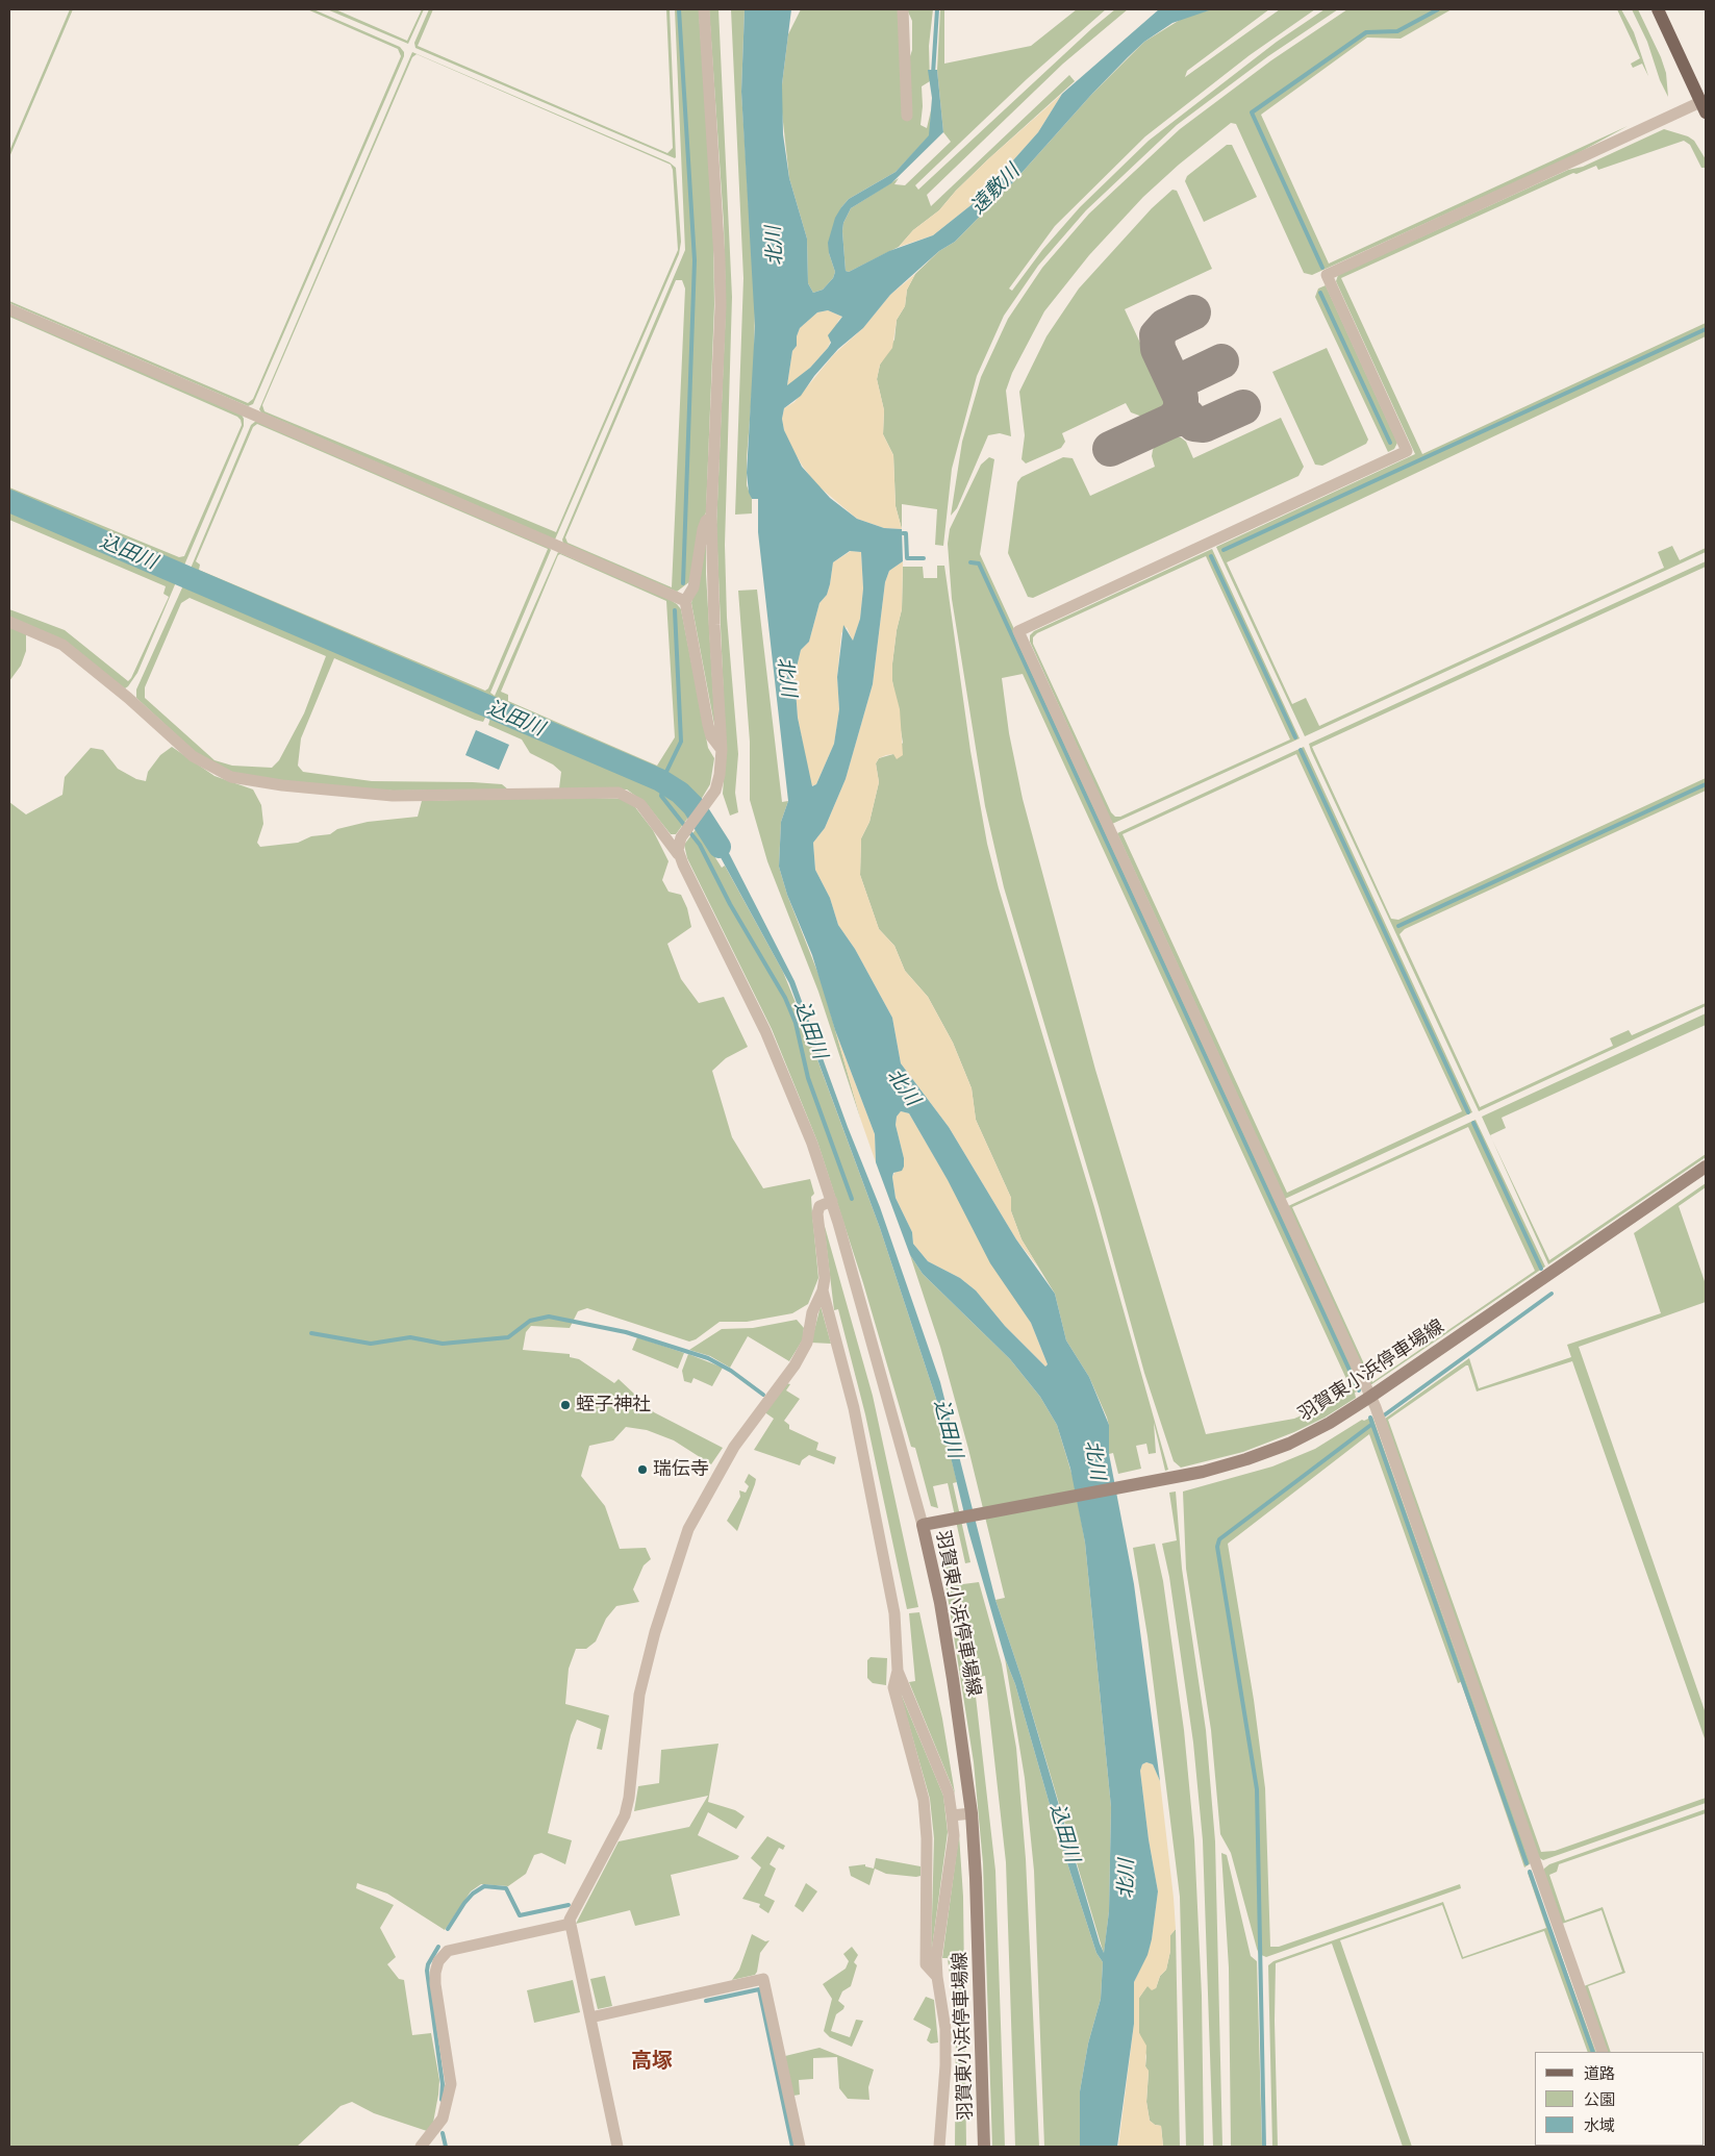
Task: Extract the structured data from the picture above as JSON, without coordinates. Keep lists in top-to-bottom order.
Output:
{
  "streets": {
    "main road": ["羽賀東小浜停車場線"]
  },
  "districts": ["高塚"],
  "water": ["遠敷川", "北川", "込田川"],
  "places": ["蛭子神社", "瑞伝寺"],
  "legend": ["道路", "公園", "水域"]
}
